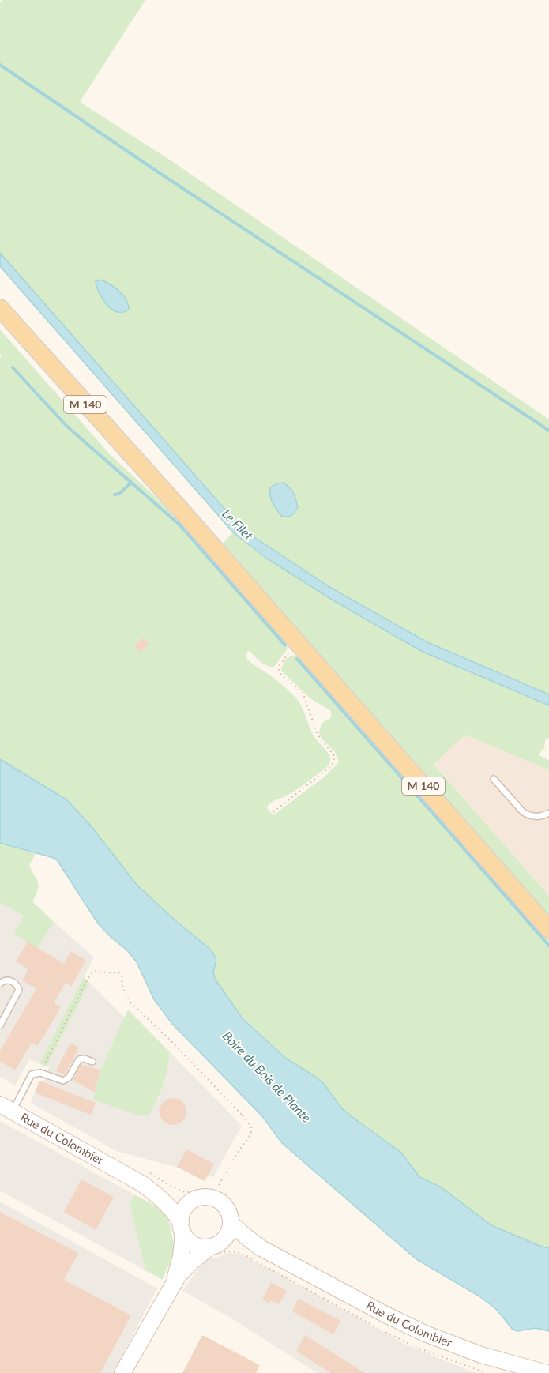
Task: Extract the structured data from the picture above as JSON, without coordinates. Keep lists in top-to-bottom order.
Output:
{
  "streets": {
    "main road": ["M 140", "Rue du Colombier"]
  },
  "water": ["Le Filet", "Boire du Bois de Plante"]
}
